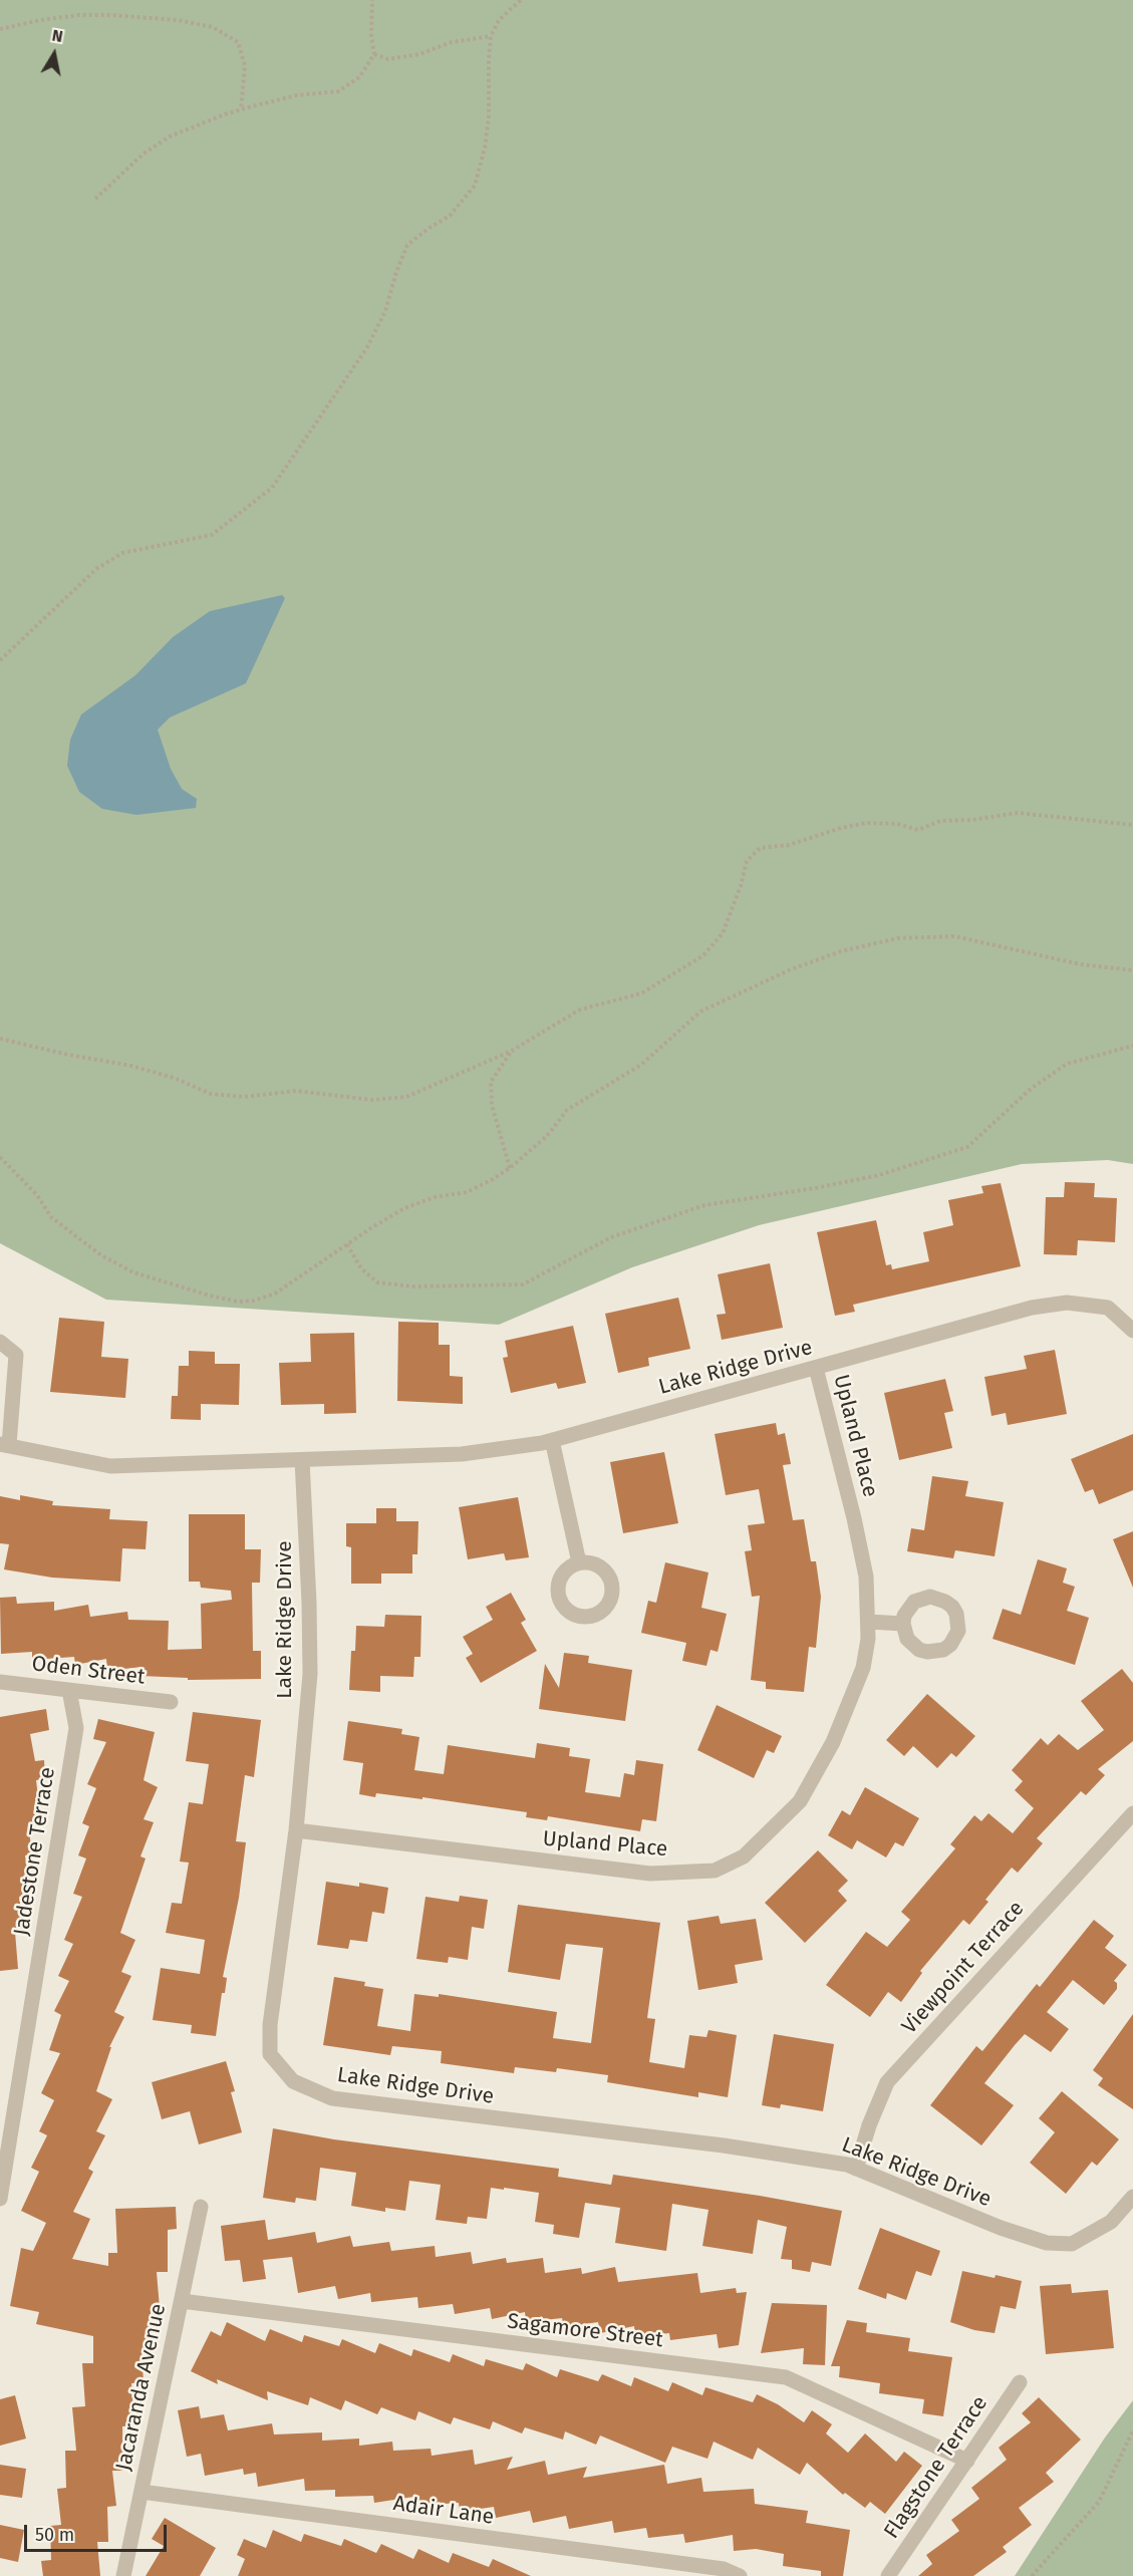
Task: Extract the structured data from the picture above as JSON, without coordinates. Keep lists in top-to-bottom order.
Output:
{
  "streets": {
    "street": [
      "Lake Ridge Drive",
      "Upland Place",
      "Oden Street",
      "Jadestone Terrace",
      "Viewpoint Terrace",
      "Sagamore Street",
      "Jacaranda Avenue",
      "Flagstone Terrace",
      "Adair Lane"
    ]
  },
  "crossings": [
    ["Lake Ridge Drive", "Upland Place"],
    ["Lake Ridge Drive", "Viewpoint Terrace"],
    ["Oden Street", "Jadestone Terrace"],
    ["Sagamore Street", "Jacaranda Avenue"],
    ["Sagamore Street", "Flagstone Terrace"],
    ["Jacaranda Avenue", "Adair Lane"]
  ],
  "scale_bar": "50 m",
  "north": "top"
}
